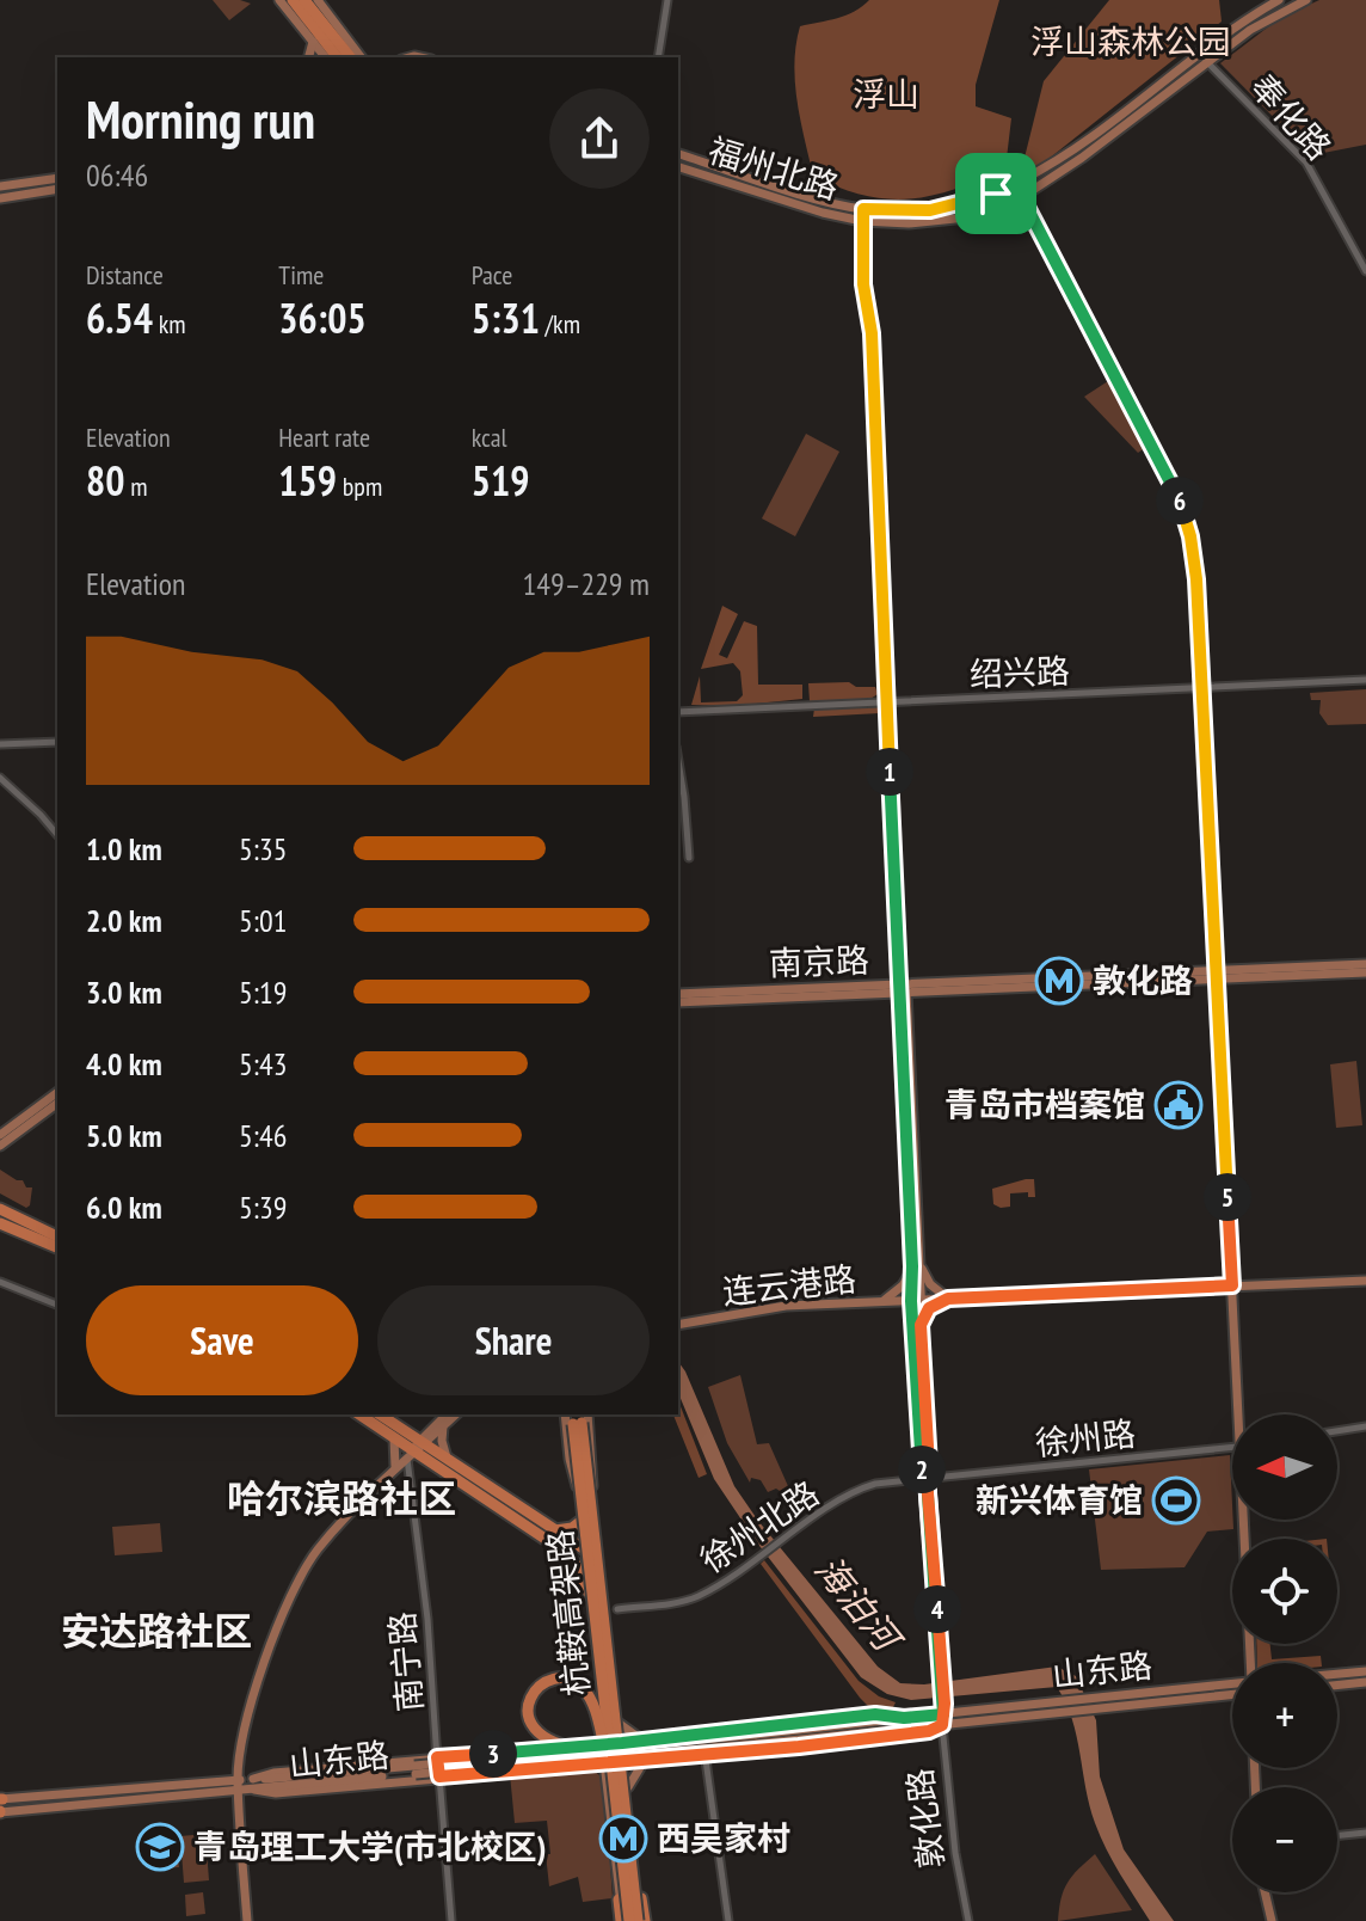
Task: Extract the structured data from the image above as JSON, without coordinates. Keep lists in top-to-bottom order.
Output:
{
  "streets": {
    "highway": ["杭鞍高架路"],
    "main road": [
      "福州北路",
      "南京路",
      "连云港路",
      "山东路",
      "敦化路"
    ],
    "street": [
      "奉化路",
      "绍兴路",
      "徐州路",
      "徐州北路",
      "南宁路"
    ]
  },
  "crossings": [
    ["奉化路", "福州北路"],
    ["福州北路", "敦化路"],
    ["绍兴路", "敦化路"],
    ["南京路", "敦化路"],
    ["连云港路", "敦化路"],
    ["徐州路", "徐州北路"],
    ["徐州路", "敦化路"],
    ["徐州北路", "敦化路"],
    ["南宁路", "山东路"],
    ["山东路", "敦化路"]
  ],
  "districts": ["哈尔滨路社区", "安达路社区"],
  "water": ["海泊河"],
  "parks": ["浮山森林公园", "浮山"],
  "places": {
    "metro station": ["敦化路", "西吴家村"],
    "public building": ["青岛市档案馆"],
    "sports": ["新兴体育馆"],
    "school or university": ["青岛理工大学(市北校区)"]
  },
  "north": "left",
  "page": {
    "heading": ["Morning run", "06:46"],
    "stats": [
      ["Distance", "6.54 km"],
      ["Time", "36:05"],
      ["Pace", "5:31 /km"],
      ["Elevation", "80 m"],
      ["Heart rate", "159 bpm"],
      ["kcal", "519"]
    ],
    "pins": [
      "6",
      "1",
      "5",
      "2",
      "4",
      "3"
    ],
    "chart": ["Elevation", "149–229 m"],
    "list": [
      {
        "name": "1.0 km",
        "note": "5:35"
      },
      {
        "name": "2.0 km",
        "note": "5:01"
      },
      {
        "name": "3.0 km",
        "note": "5:19"
      },
      {
        "name": "4.0 km",
        "note": "5:43"
      },
      {
        "name": "5.0 km",
        "note": "5:46"
      },
      {
        "name": "6.0 km",
        "note": "5:39"
      }
    ],
    "buttons": ["Save", "Share"],
    "map_buttons": ["+", "−"]
  }
}
